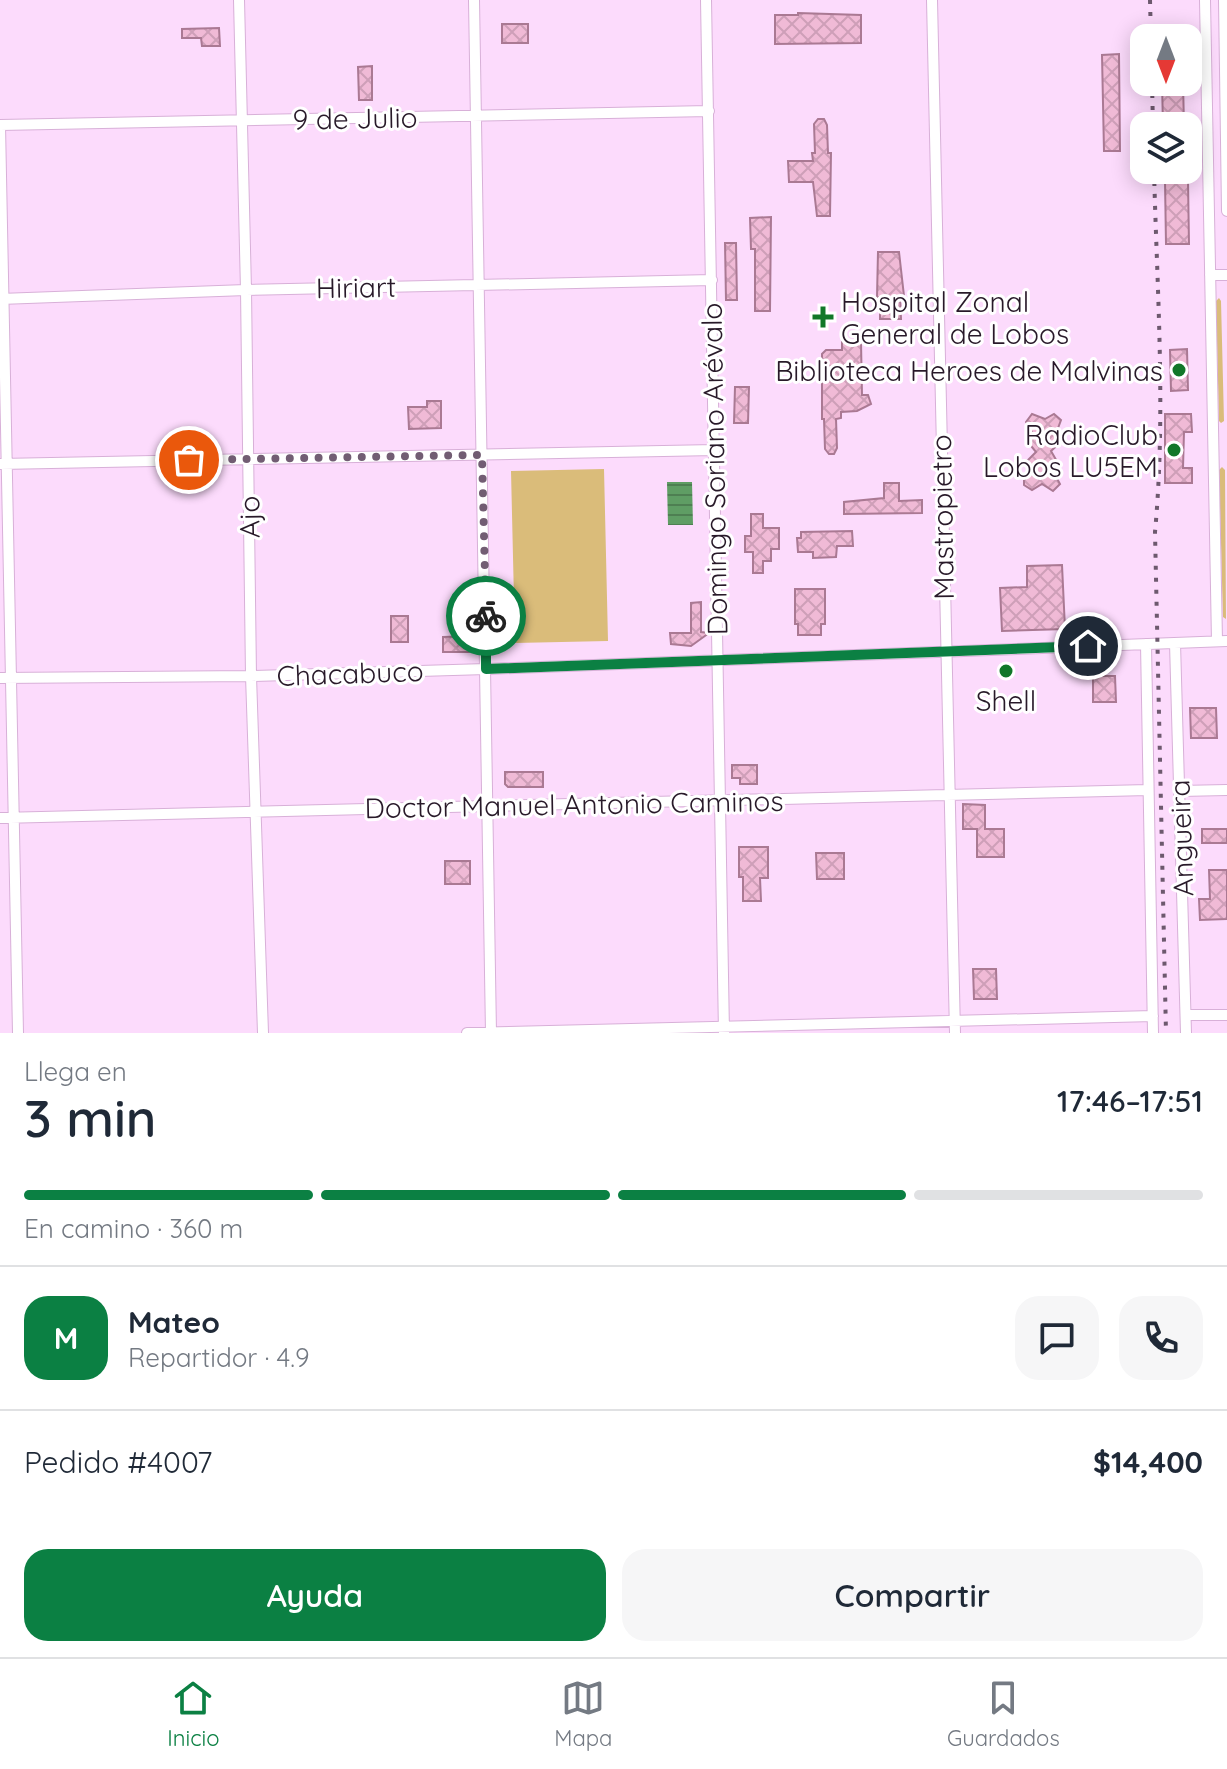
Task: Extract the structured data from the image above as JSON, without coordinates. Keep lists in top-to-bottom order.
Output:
{
  "streets": {
    "street": [
      "9 de Julio",
      "Hiriart",
      "Domingo Soriano Arévalo",
      "Ajo",
      "Mastropietro",
      "Chacabuco",
      "Doctor Manuel Antonio Caminos",
      "Angueira"
    ]
  },
  "crossings": [
    ["9 de Julio", "Domingo Soriano Arévalo"],
    ["9 de Julio", "Ajo"],
    ["Hiriart", "Domingo Soriano Arévalo"],
    ["Hiriart", "Ajo"],
    ["Domingo Soriano Arévalo", "Chacabuco"],
    ["Domingo Soriano Arévalo", "Doctor Manuel Antonio Caminos"],
    ["Ajo", "Chacabuco"],
    ["Ajo", "Doctor Manuel Antonio Caminos"],
    ["Mastropietro", "Chacabuco"],
    ["Mastropietro", "Doctor Manuel Antonio Caminos"],
    ["Chacabuco", "Angueira"],
    ["Doctor Manuel Antonio Caminos", "Angueira"]
  ],
  "places": {
    "health": ["Hospital Zonal General de Lobos"],
    "other": ["Biblioteca Heroes de Malvinas", "RadioClub Lobos LU5EM", "Shell"]
  },
  "north": "bottom",
  "page": {
    "heading": ["3 min", "Llega en", "17:46–17:51"],
    "panel": [
      "Mateo",
      "Repartidor · 4.9",
      "Pedido #4007",
      "$14,400"
    ],
    "bar": "En camino · 360 m",
    "round": "M",
    "buttons": ["Ayuda", "Compartir"],
    "tabs": ["Inicio", "Mapa", "Guardados"]
  }
}
